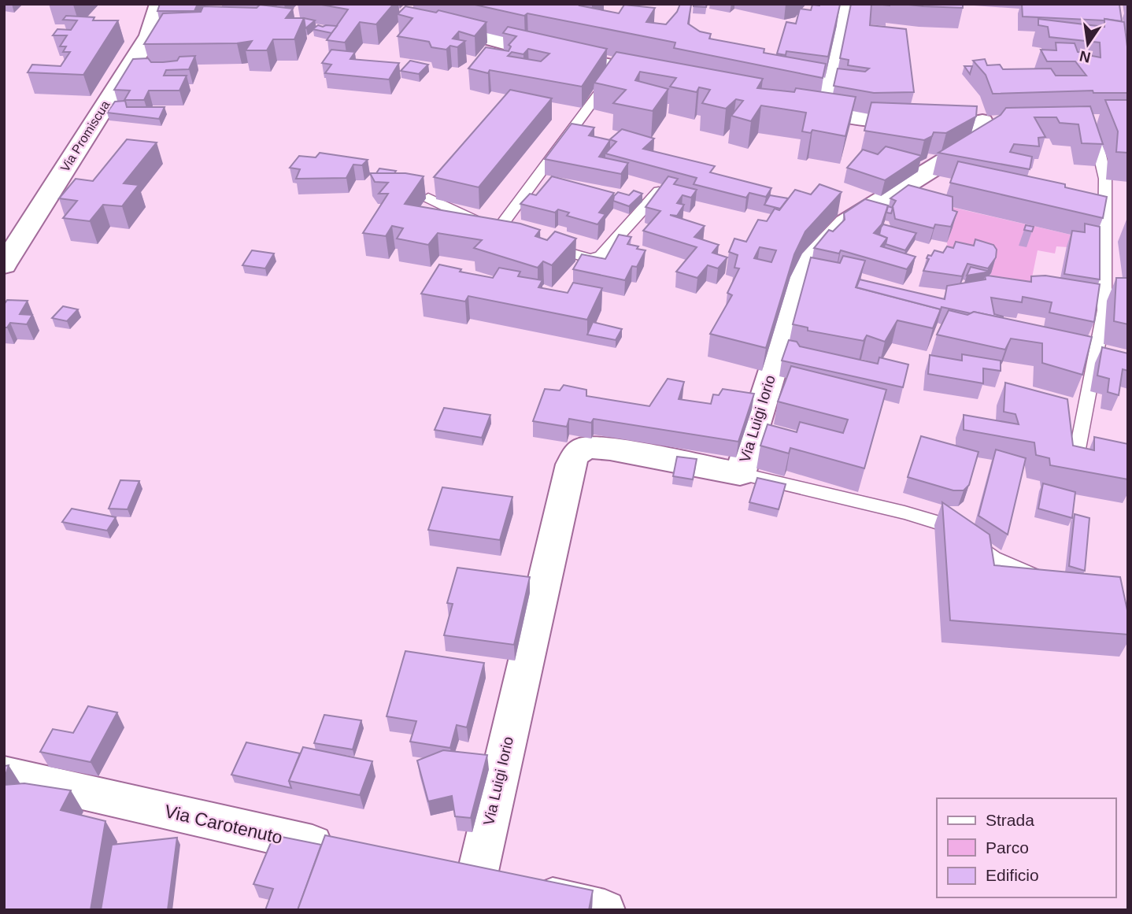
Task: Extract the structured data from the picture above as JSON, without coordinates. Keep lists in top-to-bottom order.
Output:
{
  "streets": {
    "street": ["Via Promiscua", "Via Luigi Iorio", "Via Carotenuto"]
  },
  "legend": ["Strada", "Parco", "Edificio"],
  "north": "bottom"
}
